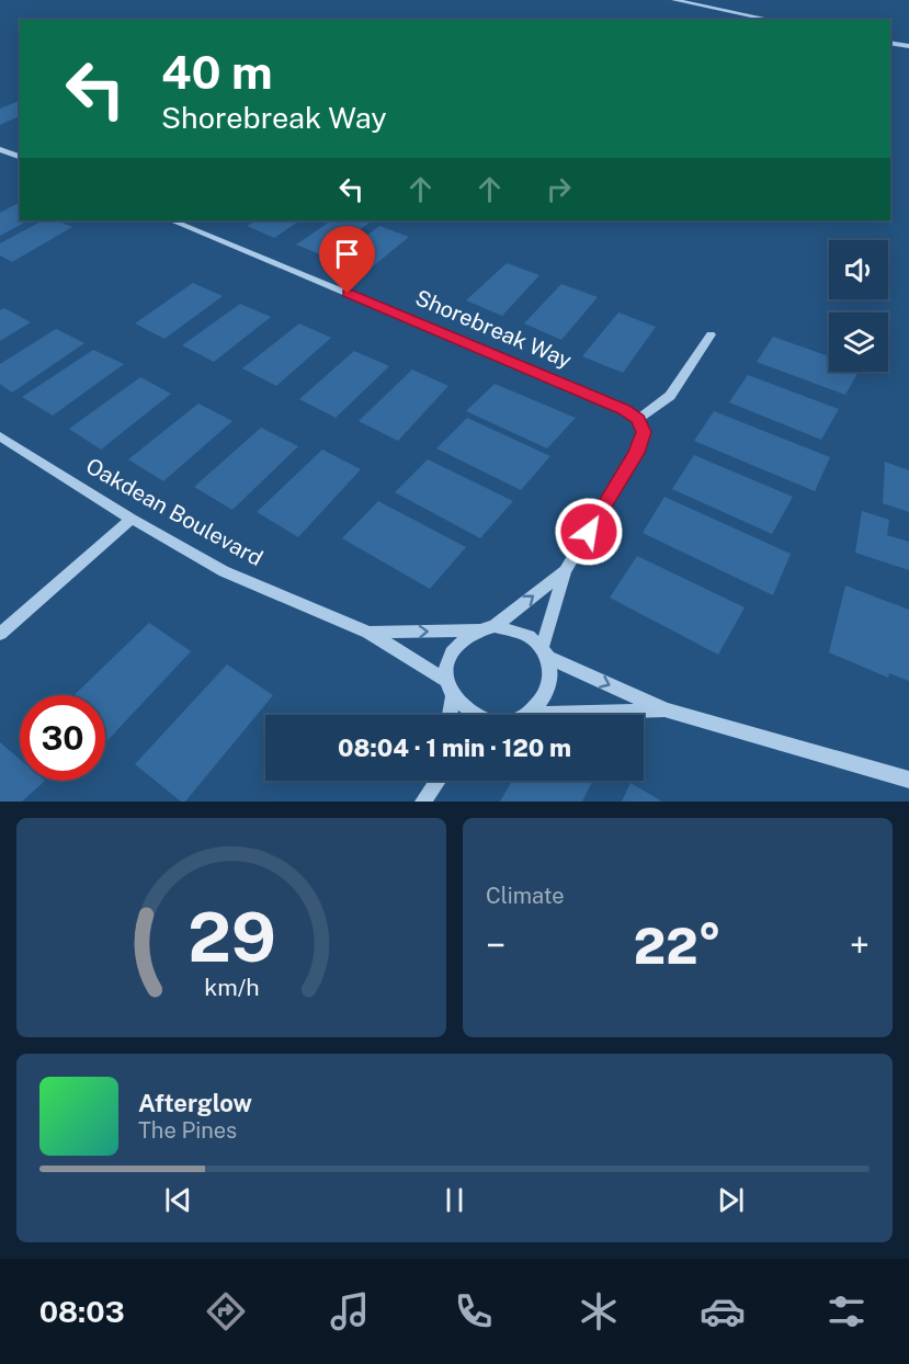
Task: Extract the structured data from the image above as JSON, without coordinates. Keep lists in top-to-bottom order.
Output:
{
  "streets": {
    "street": ["Shorebreak Way", "Oakdean Boulevard"]
  },
  "page": {
    "turn": ["40 m", "Shorebreak Way"],
    "limit": "30",
    "trip": "08:04 · 1 min · 120 m",
    "tile": "Climate",
    "heat": ["−", "22°", "+"],
    "song": ["Afterglow", "The Pines"],
    "tabs": "08:03",
    "gauge": ["29", "km/h"]
  }
}
